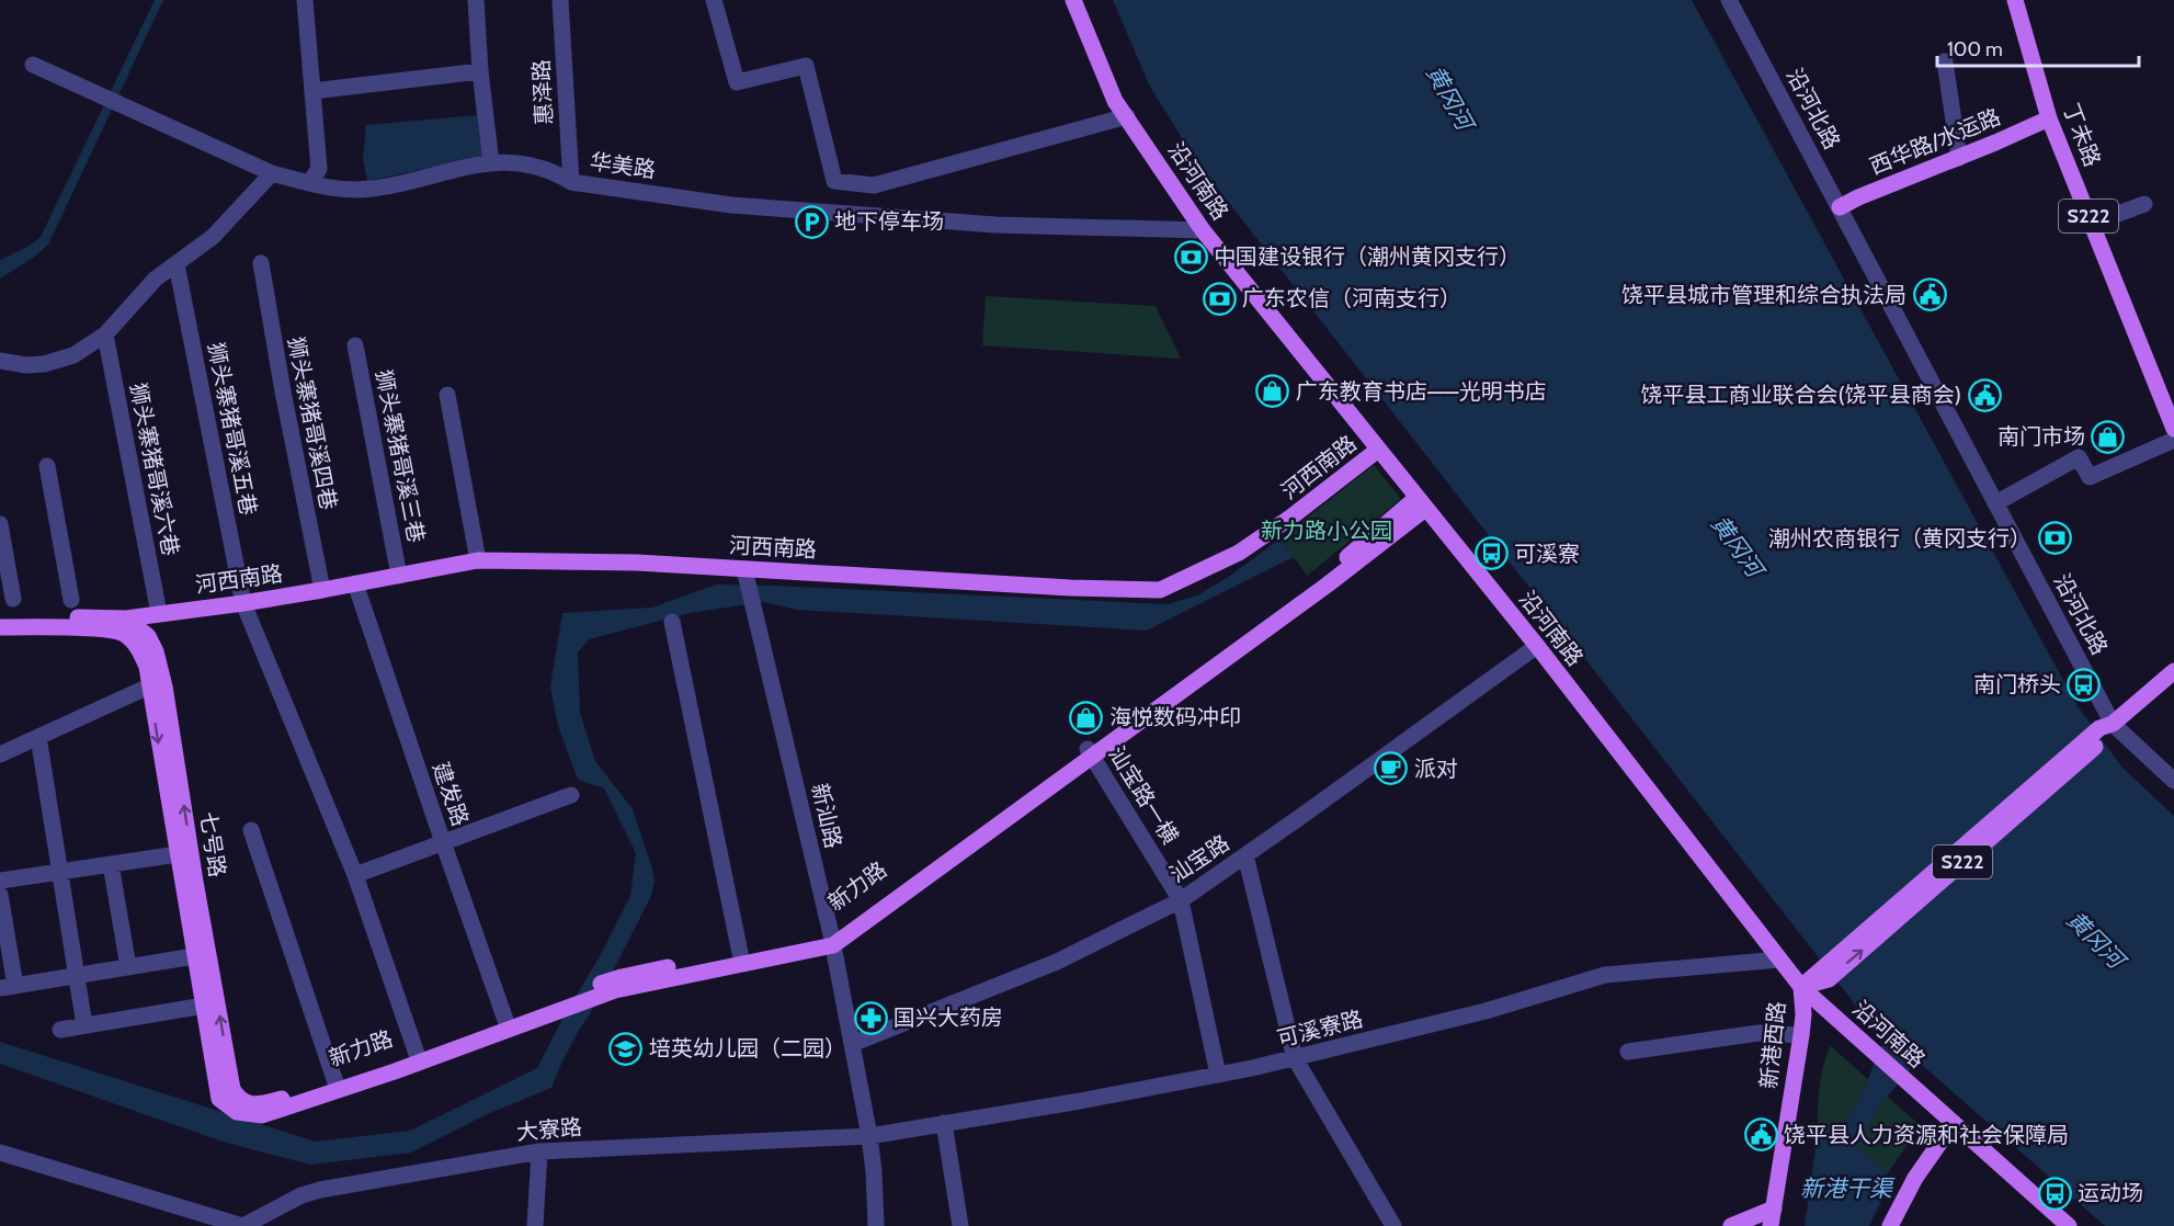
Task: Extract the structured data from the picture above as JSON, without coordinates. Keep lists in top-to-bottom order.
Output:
{
  "streets": {
    "main road": [
      "丁未路",
      "西华路/水运路",
      "沿河南路",
      "S222",
      "河西南路",
      "七号路",
      "新力路",
      "新港西路"
    ],
    "street": [
      "惠泽路",
      "沿河北路",
      "华美路",
      "狮头寨猪哥溪四巷",
      "狮头寨猪哥溪五巷",
      "狮头寨猪哥溪三巷",
      "狮头寨猪哥溪六巷",
      "建发路",
      "汕宝路一横",
      "新汕路",
      "汕宝路",
      "可溪寮路",
      "大寮路"
    ]
  },
  "crossings": [
    ["惠泽路", "华美路"],
    ["沿河北路", "西华路/水运路"],
    ["沿河北路", "S222"],
    ["丁未路", "西华路/水运路"],
    ["华美路", "沿河南路"],
    ["沿河南路", "S222"],
    ["沿河南路", "河西南路"],
    ["沿河南路", "汕宝路"],
    ["沿河南路", "新力路"],
    ["沿河南路", "可溪寮路"],
    ["沿河南路", "新港西路"],
    ["S222", "新港西路"],
    ["狮头寨猪哥溪四巷", "河西南路"],
    ["狮头寨猪哥溪五巷", "河西南路"],
    ["狮头寨猪哥溪五巷", "新力路"],
    ["狮头寨猪哥溪三巷", "河西南路"],
    ["河西南路", "狮头寨猪哥溪六巷"],
    ["河西南路", "建发路"],
    ["河西南路", "新汕路"],
    ["河西南路", "七号路"],
    ["建发路", "新力路"],
    ["汕宝路一横", "汕宝路"],
    ["汕宝路一横", "新力路"],
    ["汕宝路一横", "可溪寮路"],
    ["新汕路", "汕宝路"],
    ["新汕路", "新力路"],
    ["新汕路", "可溪寮路"],
    ["新汕路", "大寮路"],
    ["七号路", "新力路"],
    ["可溪寮路", "大寮路"]
  ],
  "water": ["黄冈河", "新港干渠"],
  "parks": ["新力路小公园"],
  "places": {
    "parking": ["地下停车场"],
    "bank": ["中国建设银行（潮州黄冈支行）", "广东农信（河南支行）", "潮州农商银行（黄冈支行）"],
    "public building": ["饶平县城市管理和综合执法局", "饶平县工商业联合会(饶平县商会)", "饶平县人力资源和社会保障局"],
    "shop": ["广东教育书店——光明书店", "南门市场", "海悦数码冲印"],
    "bus stop": ["可溪寮", "南门桥头", "运动场"],
    "cafe": ["派对"],
    "pharmacy": ["国兴大药房"],
    "school or university": ["培英幼儿园（二园）"]
  },
  "scale_bar": "100 m"
}
